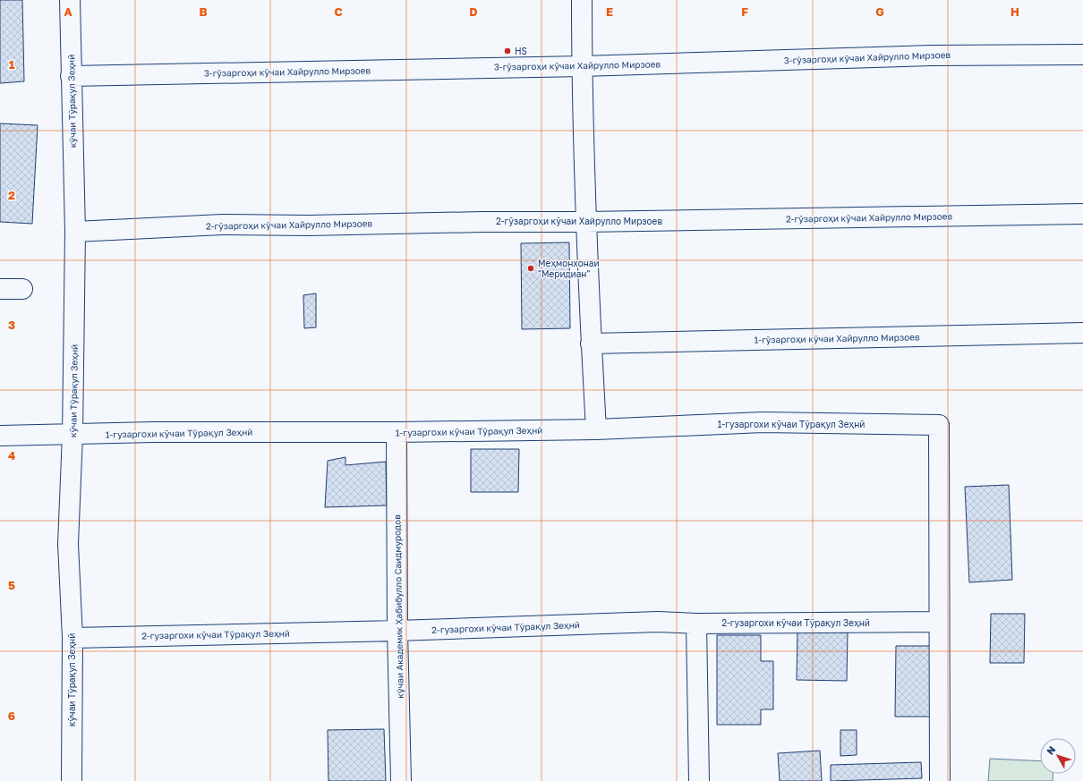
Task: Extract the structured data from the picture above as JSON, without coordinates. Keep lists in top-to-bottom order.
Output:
{
  "streets": {
    "lane": [
      "3-гӯзаргоҳи кӯчаи Хайрулло Мирзоев",
      "кӯчаи Тӯрақул Зеҳнӣ",
      "2-гӯзаргоҳи кӯчаи Хайрулло Мирзоев",
      "1-гӯзаргоҳи кӯчаи Хайрулло Мирзоев",
      "1-гузаргохи кӯчаи Тӯрақул Зеҳнӣ",
      "кӯчаи Академик Ҳабибулло Саидмуродов",
      "2-гузаргохи кӯчаи Тӯрақул Зеҳнӣ"
    ]
  },
  "crossings": [
    ["3-гӯзаргоҳи кӯчаи Хайрулло Мирзоев", "кӯчаи Тӯрақул Зеҳнӣ"],
    ["кӯчаи Тӯрақул Зеҳнӣ", "2-гӯзаргоҳи кӯчаи Хайрулло Мирзоев"],
    ["кӯчаи Тӯрақул Зеҳнӣ", "1-гузаргохи кӯчаи Тӯрақул Зеҳнӣ"],
    ["кӯчаи Тӯрақул Зеҳнӣ", "2-гузаргохи кӯчаи Тӯрақул Зеҳнӣ"],
    ["1-гузаргохи кӯчаи Тӯрақул Зеҳнӣ", "кӯчаи Академик Ҳабибулло Саидмуродов"],
    ["1-гузаргохи кӯчаи Тӯрақул Зеҳнӣ", "2-гузаргохи кӯчаи Тӯрақул Зеҳнӣ"],
    ["кӯчаи Академик Ҳабибулло Саидмуродов", "2-гузаргохи кӯчаи Тӯрақул Зеҳнӣ"]
  ],
  "places": ["HS", "Меҳмонхонаи \"Меридиан\""],
  "north": "top left",
  "grid": {
    "columns": [
      "A",
      "B",
      "C",
      "D",
      "E",
      "F",
      "G",
      "H"
    ],
    "rows": [
      "1",
      "2",
      "3",
      "4",
      "5",
      "6"
    ]
  }
}
